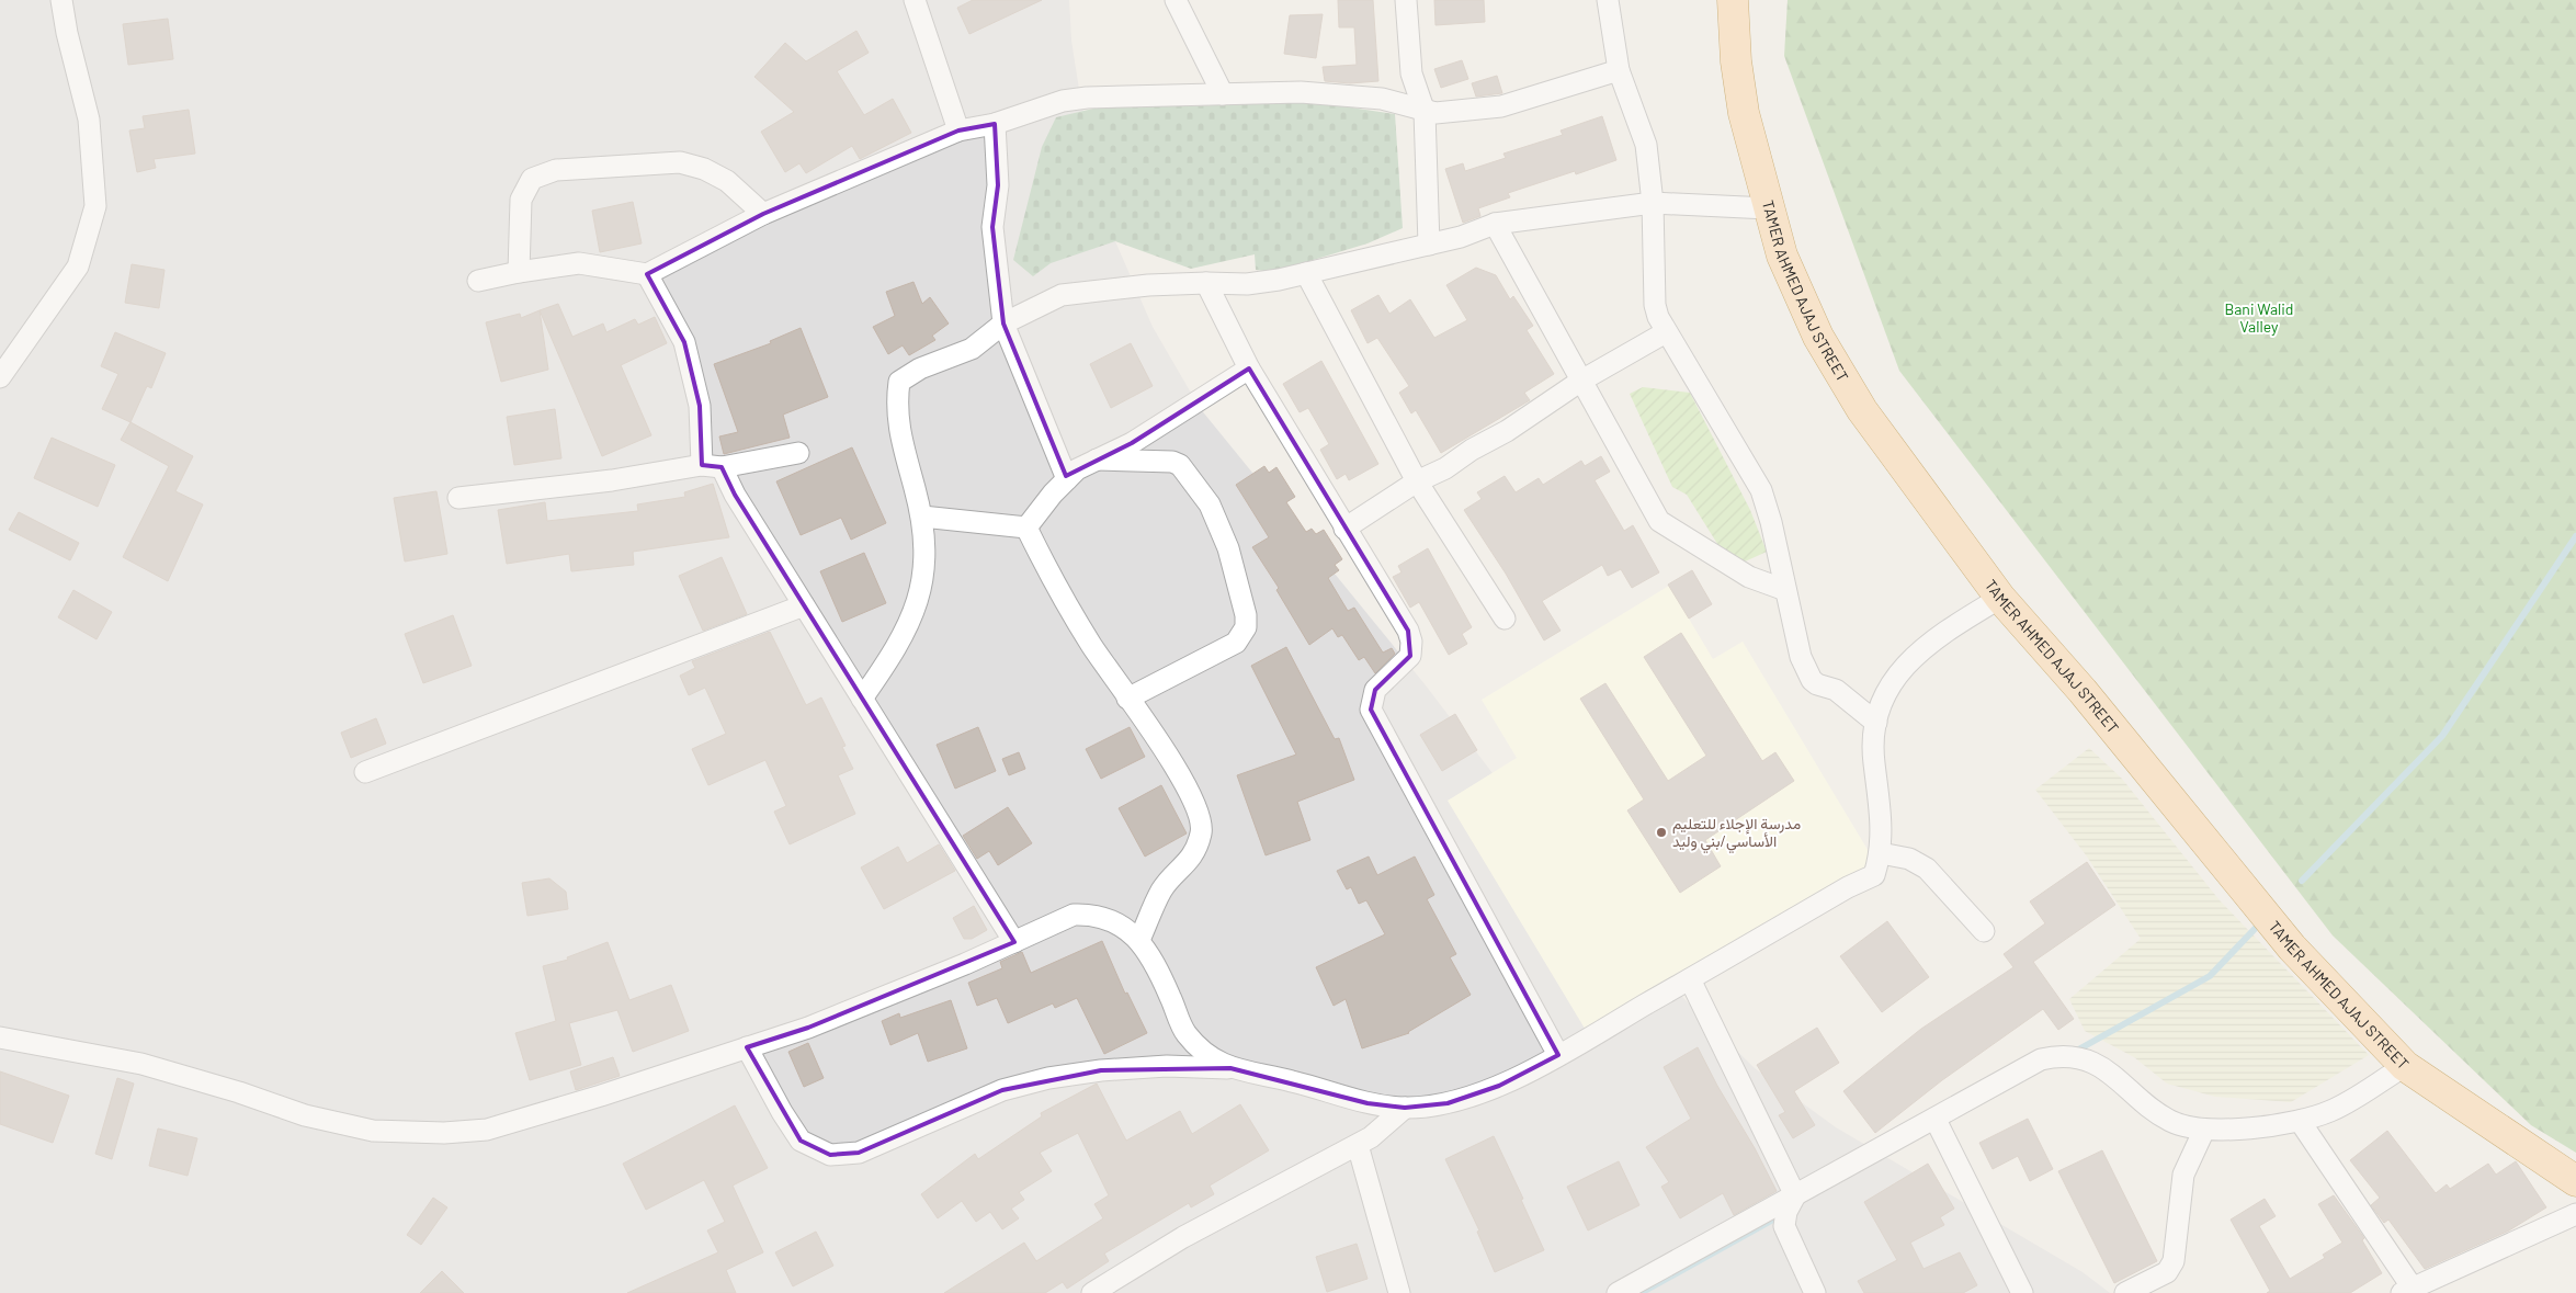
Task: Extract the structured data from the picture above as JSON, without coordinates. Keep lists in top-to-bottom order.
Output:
{
  "streets": {
    "main road": ["TAMER AHMED AJAJ STREET"]
  },
  "parks": ["Bani Walid Valley"],
  "places": ["مدرسة الإجلاء للتعليم الأساسي/بني وليد"]
}
